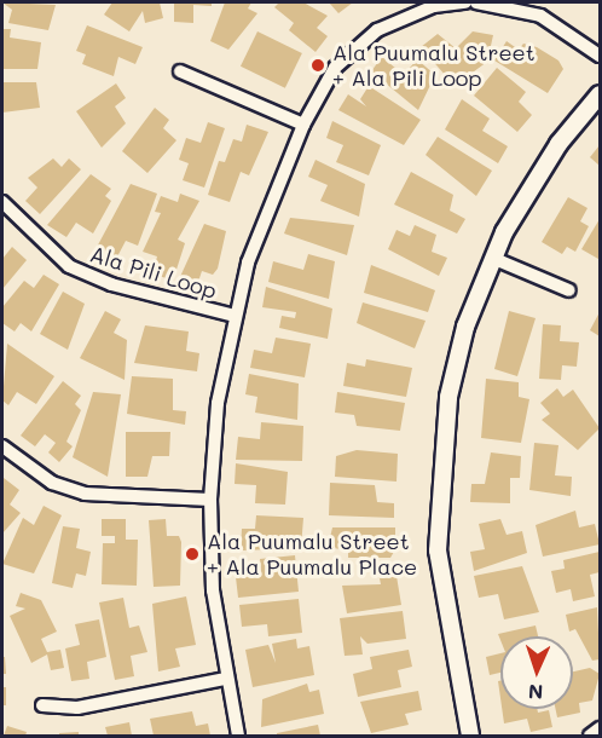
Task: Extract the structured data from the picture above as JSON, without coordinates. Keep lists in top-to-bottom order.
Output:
{
  "streets": {
    "street": ["Ala Pili Loop"]
  },
  "places": ["Ala Puumalu Street + Ala Pili Loop", "Ala Puumalu Street + Ala Puumalu Place"],
  "north": "bottom"
}
